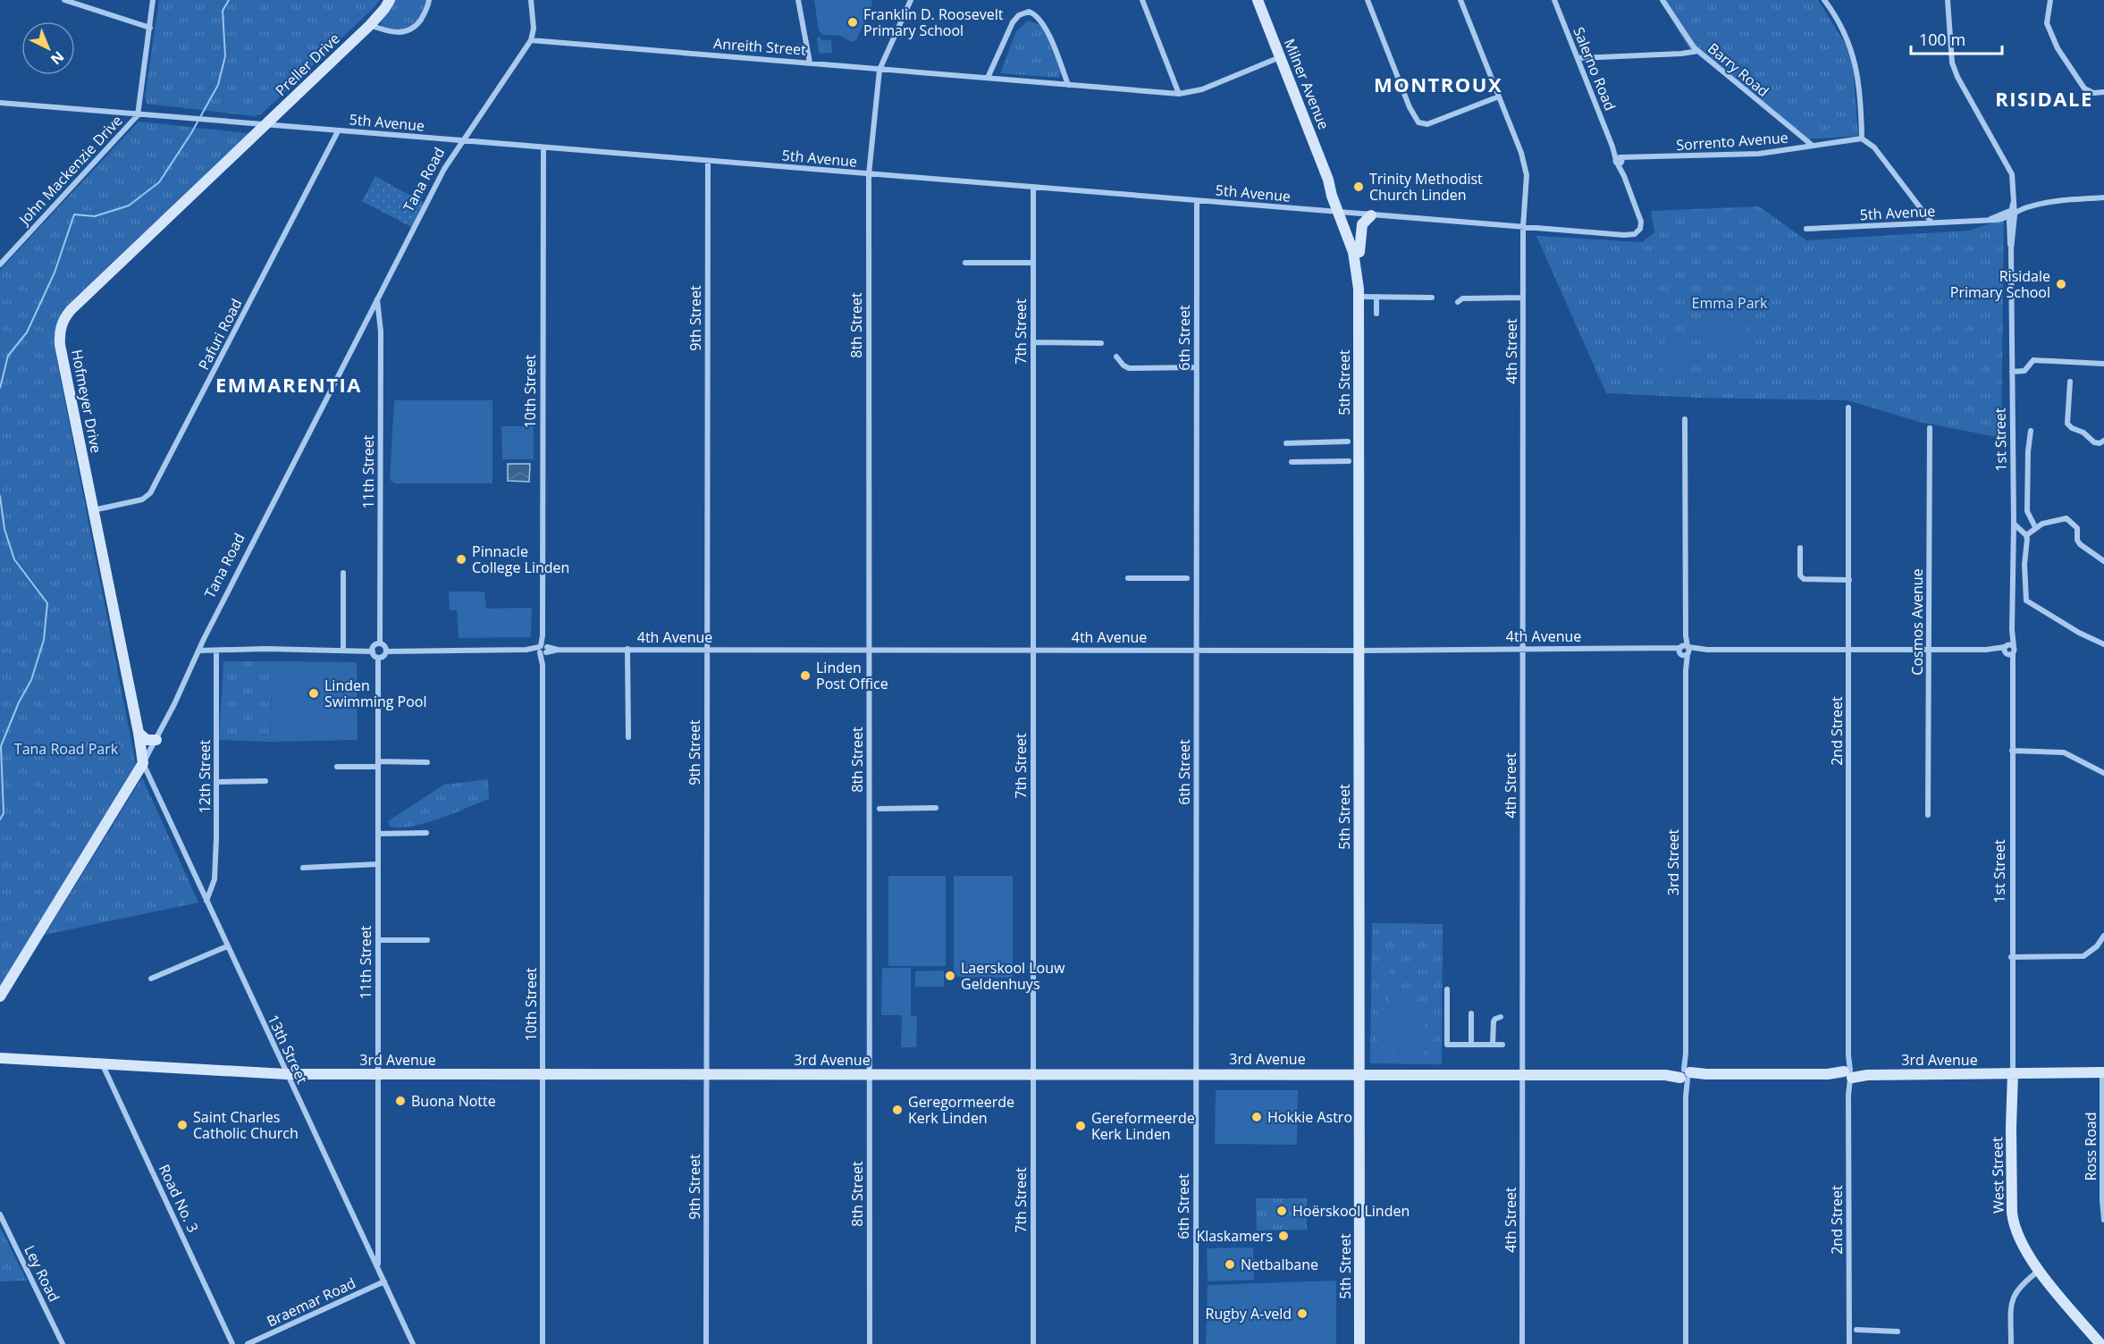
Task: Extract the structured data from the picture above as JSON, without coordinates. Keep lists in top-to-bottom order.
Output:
{
  "streets": {
    "main road": [
      "Preller Drive",
      "Milner Avenue",
      "Tana Road",
      "5th Street",
      "Hofmeyer Drive",
      "3rd Avenue",
      "West Street"
    ],
    "street": [
      "Anreith Street",
      "Salerno Road",
      "Barry Road",
      "5th Avenue",
      "Sorrento Avenue",
      "John Mackenzie Drive",
      "9th Street",
      "8th Street",
      "7th Street",
      "Pafuri Road",
      "6th Street",
      "4th Street",
      "10th Street",
      "1st Street",
      "11th Street",
      "Cosmos Avenue",
      "4th Avenue",
      "2nd Street",
      "12th Street",
      "3rd Street",
      "13th Street",
      "Ross Road",
      "Road No. 3",
      "Ley Road",
      "Braemar Road"
    ]
  },
  "crossings": [
    ["Anreith Street", "Milner Avenue"],
    ["Anreith Street", "Tana Road"],
    ["Anreith Street", "8th Street"],
    ["Preller Drive", "5th Avenue"],
    ["Preller Drive", "Hofmeyer Drive"],
    ["Salerno Road", "5th Avenue"],
    ["Salerno Road", "Sorrento Avenue"],
    ["Barry Road", "Sorrento Avenue"],
    ["Milner Avenue", "5th Avenue"],
    ["Milner Avenue", "5th Street"],
    ["5th Avenue", "John Mackenzie Drive"],
    ["5th Avenue", "Tana Road"],
    ["5th Avenue", "9th Street"],
    ["5th Avenue", "8th Street"],
    ["5th Avenue", "7th Street"],
    ["5th Avenue", "Pafuri Road"],
    ["5th Avenue", "6th Street"],
    ["5th Avenue", "4th Street"],
    ["5th Avenue", "5th Street"],
    ["5th Avenue", "10th Street"],
    ["5th Avenue", "Hofmeyer Drive"],
    ["5th Avenue", "1st Street"],
    ["Tana Road", "Hofmeyer Drive"],
    ["Tana Road", "11th Street"],
    ["Tana Road", "13th Street"],
    ["9th Street", "4th Avenue"],
    ["9th Street", "3rd Avenue"],
    ["8th Street", "4th Avenue"],
    ["8th Street", "3rd Avenue"],
    ["7th Street", "4th Avenue"],
    ["7th Street", "3rd Avenue"],
    ["Pafuri Road", "Hofmeyer Drive"],
    ["6th Street", "4th Avenue"],
    ["6th Street", "3rd Avenue"],
    ["4th Street", "4th Avenue"],
    ["4th Street", "3rd Avenue"],
    ["5th Street", "4th Avenue"],
    ["5th Street", "3rd Avenue"],
    ["10th Street", "4th Avenue"],
    ["10th Street", "3rd Avenue"],
    ["Hofmeyer Drive", "13th Street"],
    ["1st Street", "4th Avenue"],
    ["1st Street", "3rd Avenue"],
    ["1st Street", "West Street"],
    ["11th Street", "4th Avenue"],
    ["11th Street", "13th Street"],
    ["11th Street", "3rd Avenue"],
    ["Cosmos Avenue", "4th Avenue"],
    ["4th Avenue", "2nd Street"],
    ["4th Avenue", "3rd Street"],
    ["2nd Street", "3rd Avenue"],
    ["12th Street", "13th Street"],
    ["3rd Street", "3rd Avenue"],
    ["13th Street", "3rd Avenue"],
    ["13th Street", "Braemar Road"],
    ["3rd Avenue", "Ross Road"],
    ["3rd Avenue", "West Street"],
    ["3rd Avenue", "Road No. 3"]
  ],
  "districts": ["MONTROUX", "RISIDALE", "EMMARENTIA"],
  "parks": ["Emma Park", "Tana Road Park"],
  "places": [
    "Franklin D. Roosevelt Primary School",
    "Trinity Methodist Church Linden",
    "Risidale Primary School",
    "Pinnacle College Linden",
    "Linden Post Office",
    "Linden Swimming Pool",
    "Laerskool Louw Geldenhuys",
    "Buona Notte",
    "Geregormeerde Kerk Linden",
    "Hokkie Astro",
    "Saint Charles Catholic Church",
    "Gereformeerde Kerk Linden",
    "Hoërskool Linden",
    "Klaskamers",
    "Netbalbane",
    "Rugby A-veld"
  ],
  "scale_bar": "100 m",
  "north": "bottom right"
}
